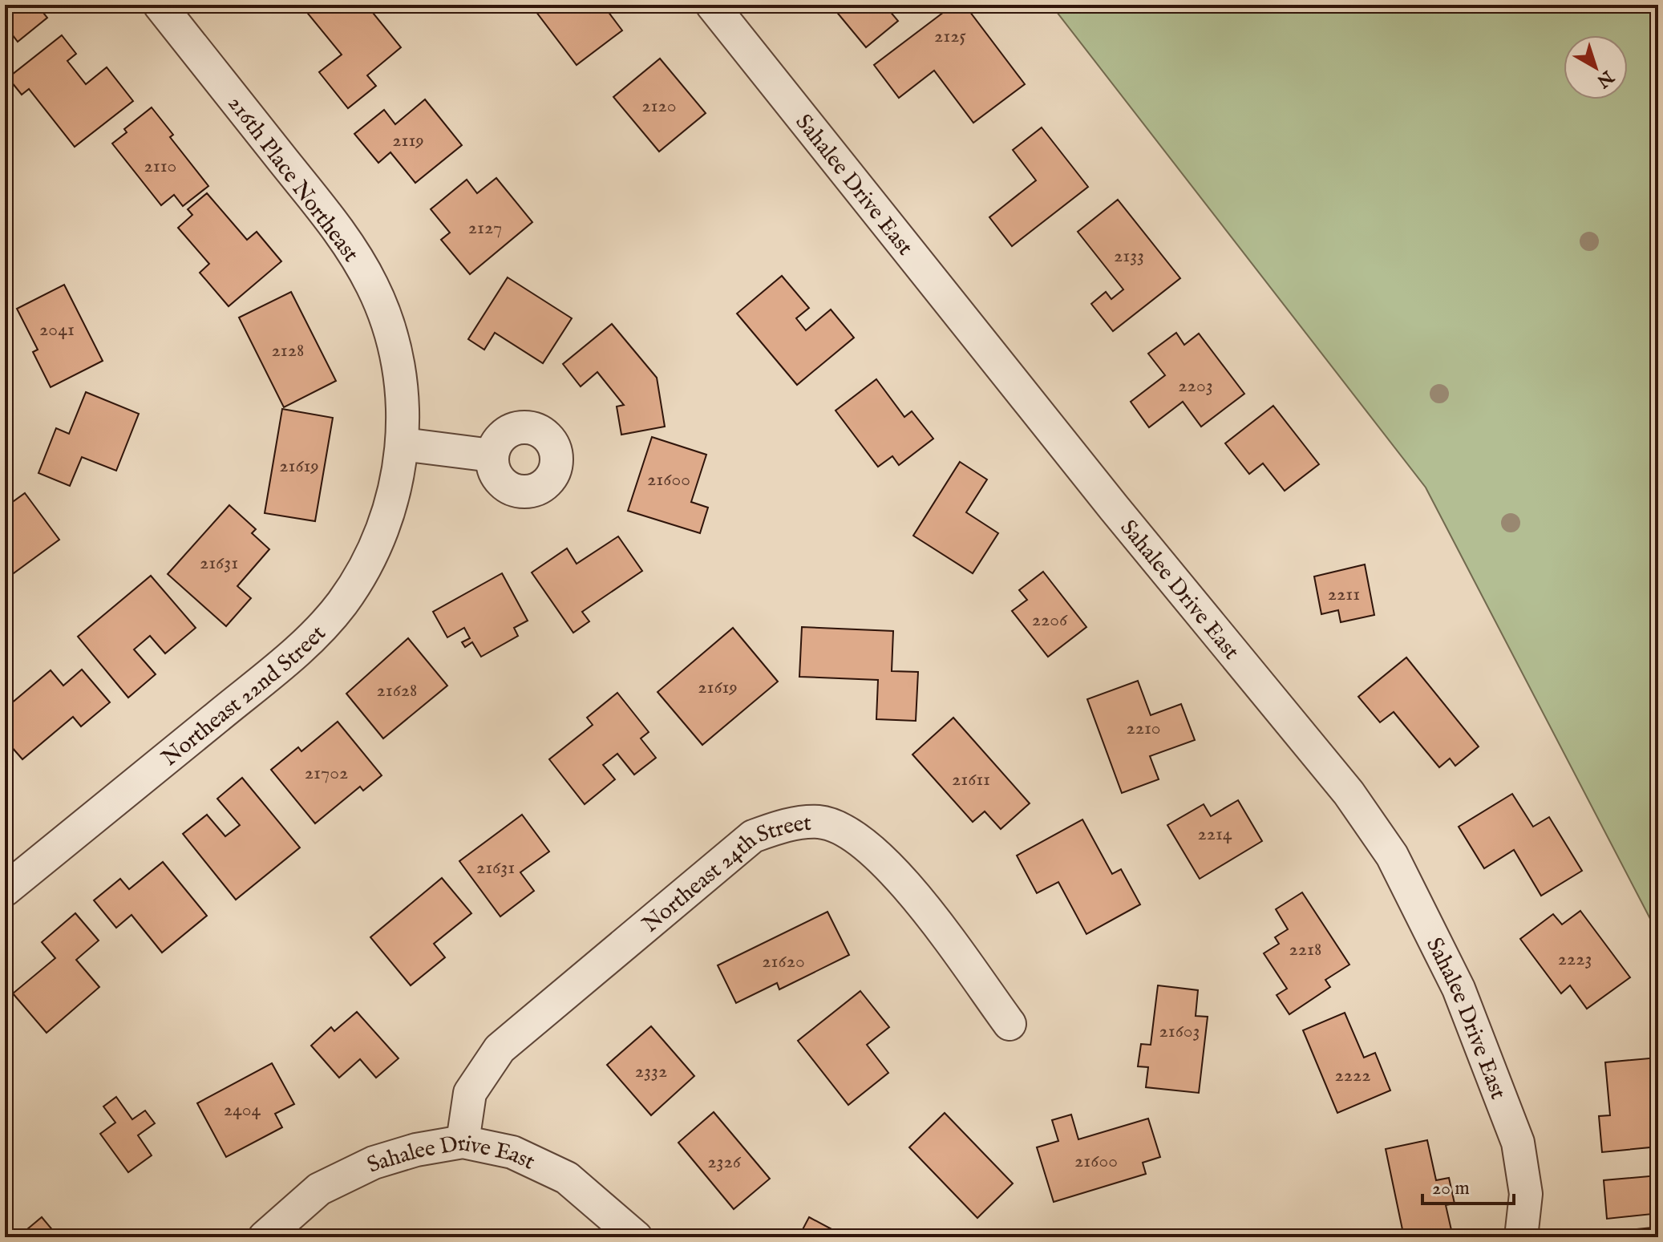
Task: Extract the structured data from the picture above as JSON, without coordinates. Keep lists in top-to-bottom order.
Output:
{
  "streets": {
    "street": [
      "216th Place Northeast",
      "Sahalee Drive East",
      "Northeast 22nd Street",
      "Northeast 24th Street"
    ]
  },
  "crossings": [
    ["216th Place Northeast", "Northeast 22nd Street"],
    ["Sahalee Drive East", "Northeast 24th Street"]
  ],
  "house_numbers": [
    "2125",
    "2120",
    "2119",
    "2110",
    "2127",
    "2133",
    "2041",
    "2128",
    "2203",
    "21619",
    "21600",
    "21631",
    "2211",
    "2206",
    "21619",
    "21628",
    "2210",
    "21702",
    "21611",
    "2214",
    "21631",
    "2218",
    "2223",
    "21620",
    "21603",
    "2332",
    "2222",
    "2404",
    "21600",
    "2326"
  ],
  "scale_bar": "20 m",
  "north": "bottom right"
}
